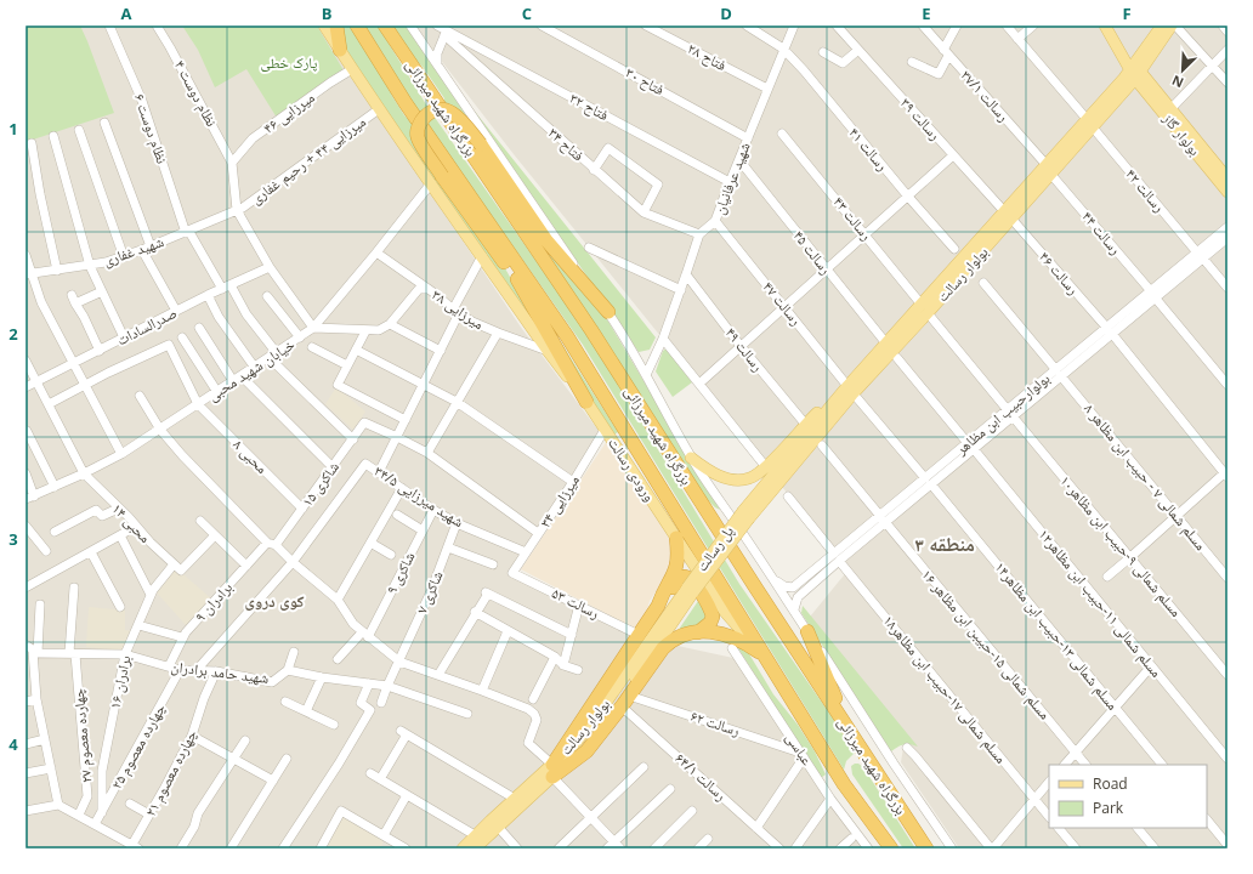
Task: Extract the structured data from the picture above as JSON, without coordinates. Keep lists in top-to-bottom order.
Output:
{
  "streets": {
    "highway": ["بزرگراه شهید میرزائی"],
    "main road": [
      "بولوار گاز",
      "بولوار رسالت",
      "ورودی رسالت",
      "پل رسالت"
    ],
    "street": [
      "فتاح ۲۸",
      "فتاح ۳۰",
      "نظام دوست ۴",
      "رسالت ۳۷/۱",
      "فتاح ۳۲",
      "میرزایی ۴۶",
      "رسالت ۳۹",
      "نظام دوست ۶",
      "فتاح ۳۴",
      "رسالت ۴۱",
      "میرزایی ۴۴ + رحیم غفاری",
      "شهید عرفانیان",
      "رسالت ۴۲",
      "رسالت ۴۳",
      "رسالت ۴۴",
      "شهید غفاری",
      "رسالت ۴۵",
      "رسالت ۴۶",
      "رسالت ۴۷",
      "میرزایی ۳۸",
      "صدرالسادات",
      "رسالت ۴۹",
      "خیابان شهید محبی",
      "بولوارحبیب ابن مظاهر",
      "محبی ۸",
      "مسلم شمالی ۷ - حبیب ابن مظاهر ۸",
      "شاکری ۱۵",
      "شهید میرزایی ۳۴/۵",
      "میرزایی ۳۴",
      "محبی ۱۴",
      "مسلم شمالی ۹-حبیب ابن مظاهر۱۰",
      "شاکری ۹",
      "شاکری ۷",
      "برادران ۹",
      "رسالت ۵۳",
      "مسلم شمالی ۱۱-حبیب ابن مظاهر۱۲",
      "مسلم شمالی ۱۳-حبیب ابن مظاهر۱۴",
      "مسلم شمالی ۱۵-حبیبن ابن مظاهر ۱۶",
      "شهید حامد برادران",
      "برادران ۱۶",
      "مسلم شمالی ۱۷-حبیب ابن مظاهر۱۸",
      "رسالت ۶۲",
      "چهارده معصوم ۲۷",
      "چهارده معصوم ۲۵",
      "عباسی",
      "چهارده معصوم ۲۱",
      "رسالت ۶۴/۱"
    ]
  },
  "crossings": [
    ["فتاح ۲۸", "شهید عرفانیان"],
    ["فتاح ۳۰", "شهید عرفانیان"],
    ["نظام دوست ۴", "میرزایی ۴۶"],
    ["رسالت ۳۷/۱", "رسالت ۴۴"],
    ["رسالت ۳۷/۱", "بولوار رسالت"],
    ["فتاح ۳۲", "فتاح ۳۴"],
    ["فتاح ۳۲", "شهید عرفانیان"],
    ["بزرگراه شهید میرزائی", "ورودی رسالت"],
    ["میرزایی ۴۶", "ورودی رسالت"],
    ["رسالت ۳۹", "رسالت ۴۶"],
    ["رسالت ۳۹", "بولوار رسالت"],
    ["نظام دوست ۶", "شهید غفاری"],
    ["نظام دوست ۶", "صدرالسادات"],
    ["نظام دوست ۶", "خیابان شهید محبی"],
    ["نظام دوست ۶", "شاکری ۱۵"],
    ["بولوار گاز", "بولوار رسالت"],
    ["فتاح ۳۴", "شهید عرفانیان"],
    ["رسالت ۴۱", "شهید عرفانیان"],
    ["میرزایی ۴۴ + رحیم غفاری", "شهید غفاری"],
    ["میرزایی ۴۴ + رحیم غفاری", "ورودی رسالت"],
    ["شهید عرفانیان", "رسالت ۴۵"],
    ["شهید عرفانیان", "رسالت ۴۷"],
    ["رسالت ۴۲", "بولوار رسالت"],
    ["رسالت ۴۲", "بولوارحبیب ابن مظاهر"],
    ["رسالت ۴۳", "بولوار رسالت"],
    ["رسالت ۴۳", "بولوارحبیب ابن مظاهر"],
    ["رسالت ۴۳", "مسلم شمالی ۹-حبیب ابن مظاهر۱۰"],
    ["رسالت ۴۴", "بولوار رسالت"],
    ["رسالت ۴۴", "بولوارحبیب ابن مظاهر"],
    ["رسالت ۴۵", "بولوار رسالت"],
    ["رسالت ۴۶", "بولوار رسالت"],
    ["رسالت ۴۶", "بولوارحبیب ابن مظاهر"],
    ["بولوار رسالت", "رسالت ۴۷"],
    ["بولوار رسالت", "پل رسالت"],
    ["میرزایی ۳۸", "خیابان شهید محبی"],
    ["میرزایی ۳۸", "ورودی رسالت"],
    ["صدرالسادات", "محبی ۱۴"],
    ["خیابان شهید محبی", "محبی ۸"],
    ["خیابان شهید محبی", "ورودی رسالت"],
    ["خیابان شهید محبی", "محبی ۱۴"],
    ["بولوارحبیب ابن مظاهر", "مسلم شمالی ۷ - حبیب ابن مظاهر ۸"],
    ["بولوارحبیب ابن مظاهر", "مسلم شمالی ۹-حبیب ابن مظاهر۱۰"],
    ["بولوارحبیب ابن مظاهر", "مسلم شمالی ۱۱-حبیب ابن مظاهر۱۲"],
    ["بولوارحبیب ابن مظاهر", "مسلم شمالی ۱۳-حبیب ابن مظاهر۱۴"],
    ["بولوارحبیب ابن مظاهر", "مسلم شمالی ۱۵-حبیبن ابن مظاهر ۱۶"],
    ["بولوارحبیب ابن مظاهر", "مسلم شمالی ۱۷-حبیب ابن مظاهر۱۸"],
    ["محبی ۸", "شاکری ۱۵"],
    ["ورودی رسالت", "میرزایی ۳۴"],
    ["شاکری ۱۵", "برادران ۹"],
    ["شهید میرزایی ۳۴/۵", "میرزایی ۳۴"],
    ["شهید میرزایی ۳۴/۵", "شاکری ۹"],
    ["شهید میرزایی ۳۴/۵", "شاکری ۷"],
    ["میرزایی ۳۴", "رسالت ۵۳"],
    ["محبی ۱۴", "برادران ۱۶"],
    ["برادران ۹", "شهید حامد برادران"],
    ["شهید حامد برادران", "برادران ۱۶"],
    ["شهید حامد برادران", "چهارده معصوم ۲۷"],
    ["شهید حامد برادران", "چهارده معصوم ۲۵"],
    ["شهید حامد برادران", "چهارده معصوم ۲۱"],
    ["برادران ۱۶", "چهارده معصوم ۲۵"],
    ["رسالت ۶۲", "عباسی"],
    ["رسالت ۶۲", "رسالت ۶۴/۱"]
  ],
  "districts": ["منطقه ۳", "کوی دروی"],
  "parks": ["پارک خطی"],
  "legend": ["Road", "Park"],
  "north": "bottom left",
  "grid": {
    "columns": [
      "A",
      "B",
      "C",
      "D",
      "E",
      "F"
    ],
    "rows": [
      "1",
      "2",
      "3",
      "4"
    ]
  }
}
